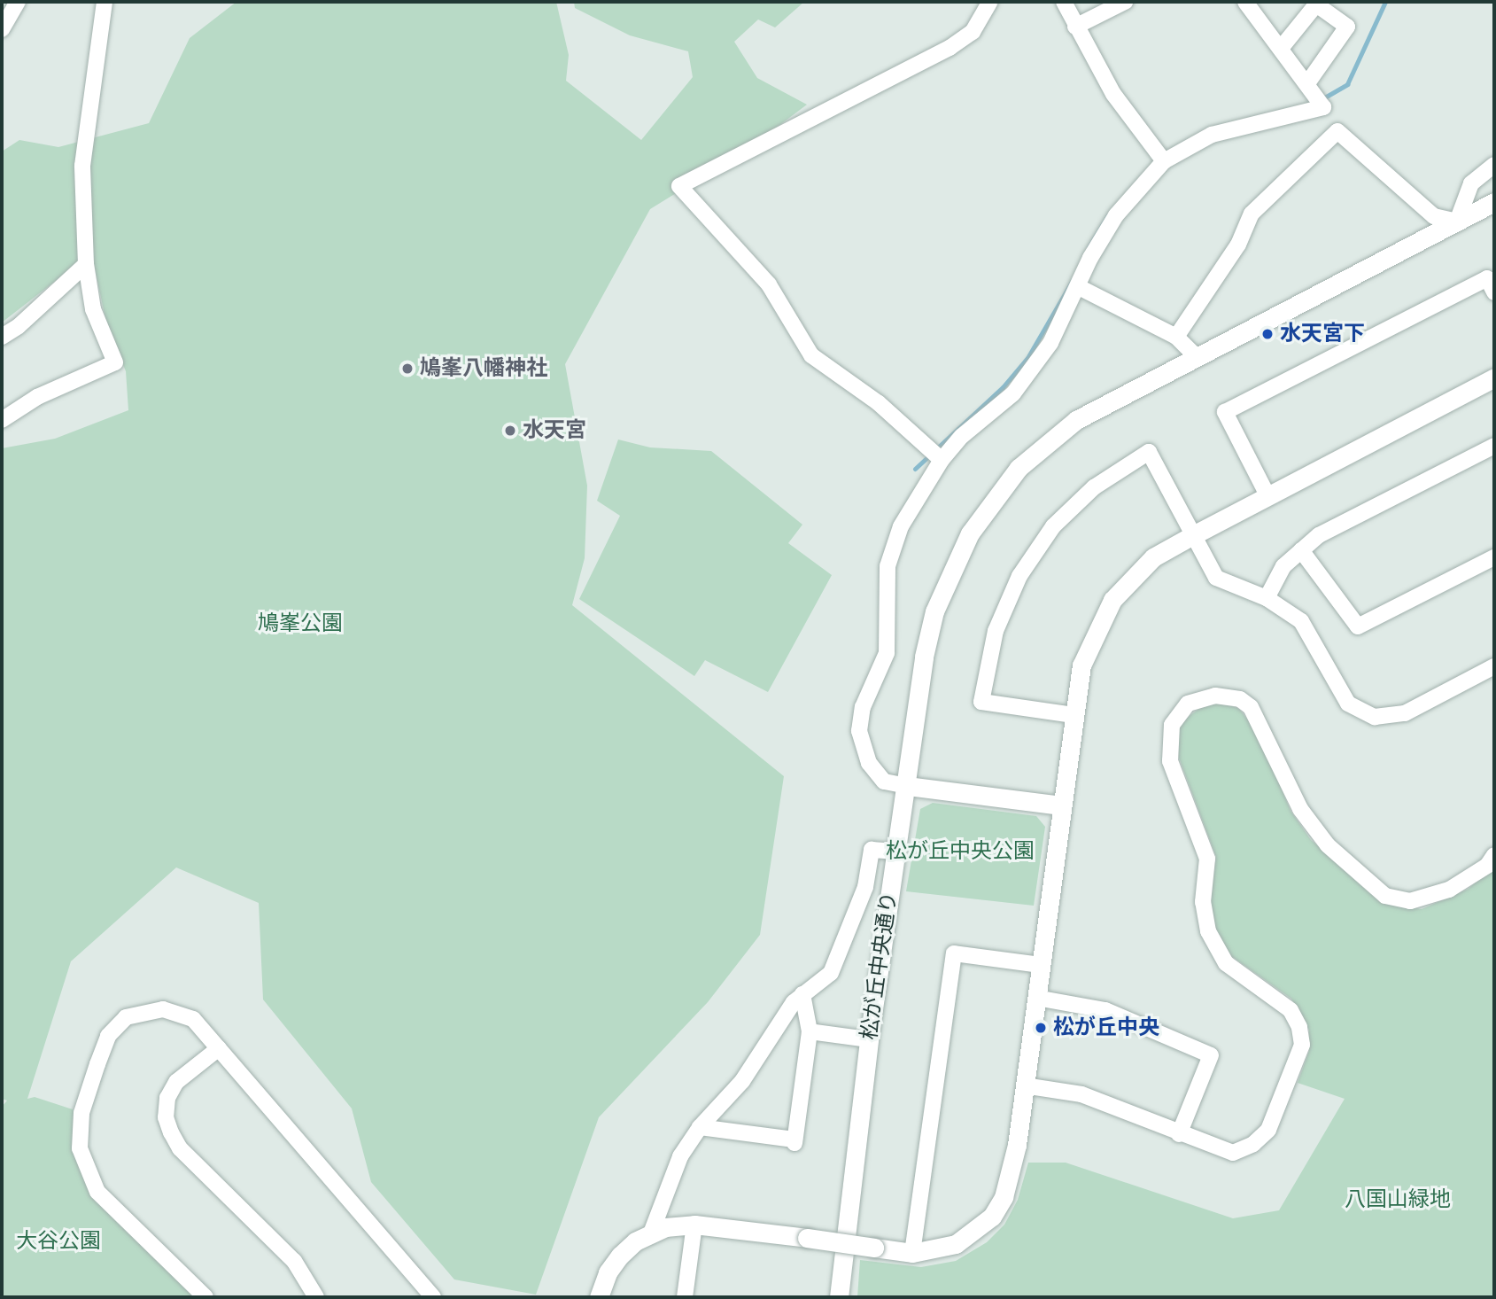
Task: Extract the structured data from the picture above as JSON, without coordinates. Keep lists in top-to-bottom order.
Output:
{
  "streets": {
    "street": ["松が丘中央通り"]
  },
  "parks": [
    "鳩峯公園",
    "松が丘中央公園",
    "八国山緑地",
    "大谷公園"
  ],
  "places": [
    "水天宮下",
    "鳩峯八幡神社",
    "水天宮",
    "松が丘中央"
  ]
}
